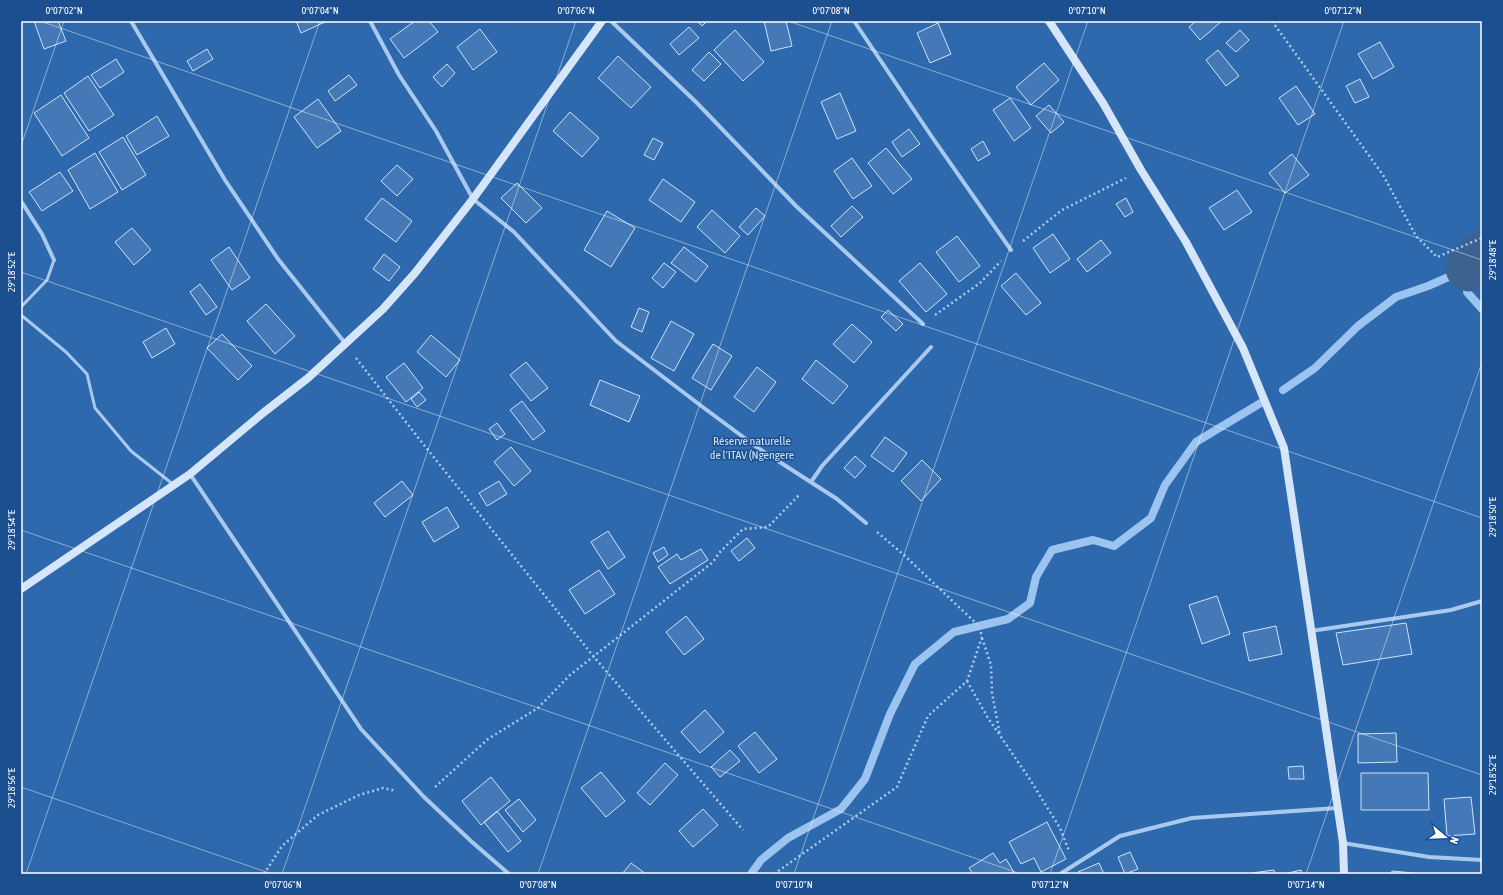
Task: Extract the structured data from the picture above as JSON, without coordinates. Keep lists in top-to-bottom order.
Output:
{
  "parks": ["Réserve naturelle de l'ITAV (Ngengere"],
  "north": "right",
  "coordinates": [
    "0°07'02\"N",
    "0°07'04\"N",
    "0°07'06\"N",
    "0°07'08\"N",
    "0°07'10\"N",
    "0°07'12\"N",
    "29°18'48\"E",
    "29°18'52\"E",
    "29°18'50\"E",
    "29°18'54\"E",
    "29°18'56\"E",
    "0°07'14\"N"
  ]
}
